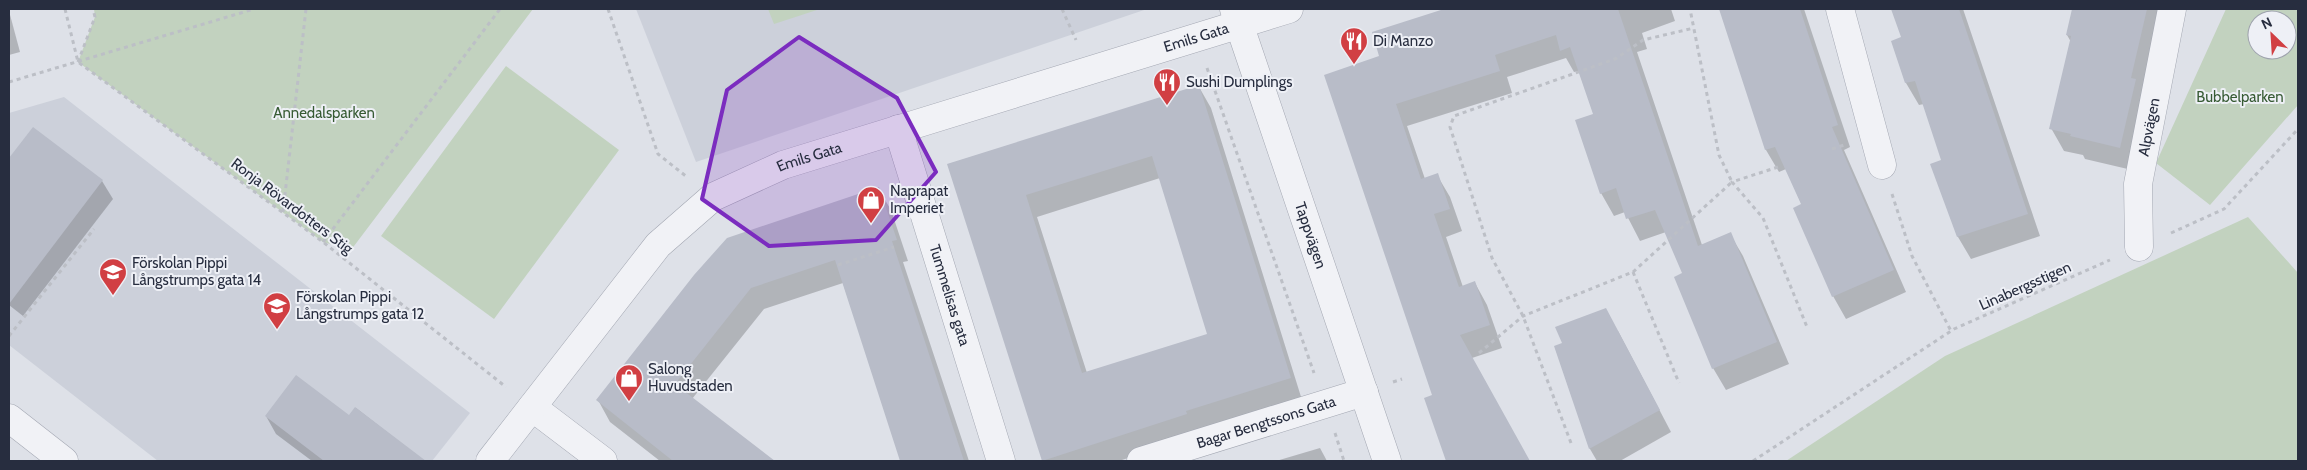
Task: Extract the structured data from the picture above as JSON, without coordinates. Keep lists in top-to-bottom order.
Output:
{
  "streets": {
    "street": [
      "Emils Gata",
      "Alpvägen",
      "Tappvägen",
      "Tummelisas gata",
      "Bagar Bengtssons Gata"
    ],
    "path": ["Ronja Rövardotters Stig", "Linabergsstigen"]
  },
  "crossings": [
    ["Emils Gata", "Ronja Rövardotters Stig"],
    ["Emils Gata", "Tappvägen"],
    ["Emils Gata", "Tummelisas gata"],
    ["Alpvägen", "Linabergsstigen"],
    ["Tappvägen", "Bagar Bengtssons Gata"]
  ],
  "parks": ["Bubbelparken", "Annedalsparken"],
  "places": {
    "restaurant": ["Di Manzo", "Sushi Dumplings"],
    "shop": ["Naprapat Imperiet", "Salong Huvudstaden"],
    "school or university": ["Förskolan Pippi Långstrumps gata 14", "Förskolan Pippi Långstrumps gata 12"]
  },
  "north": "top left"
}
